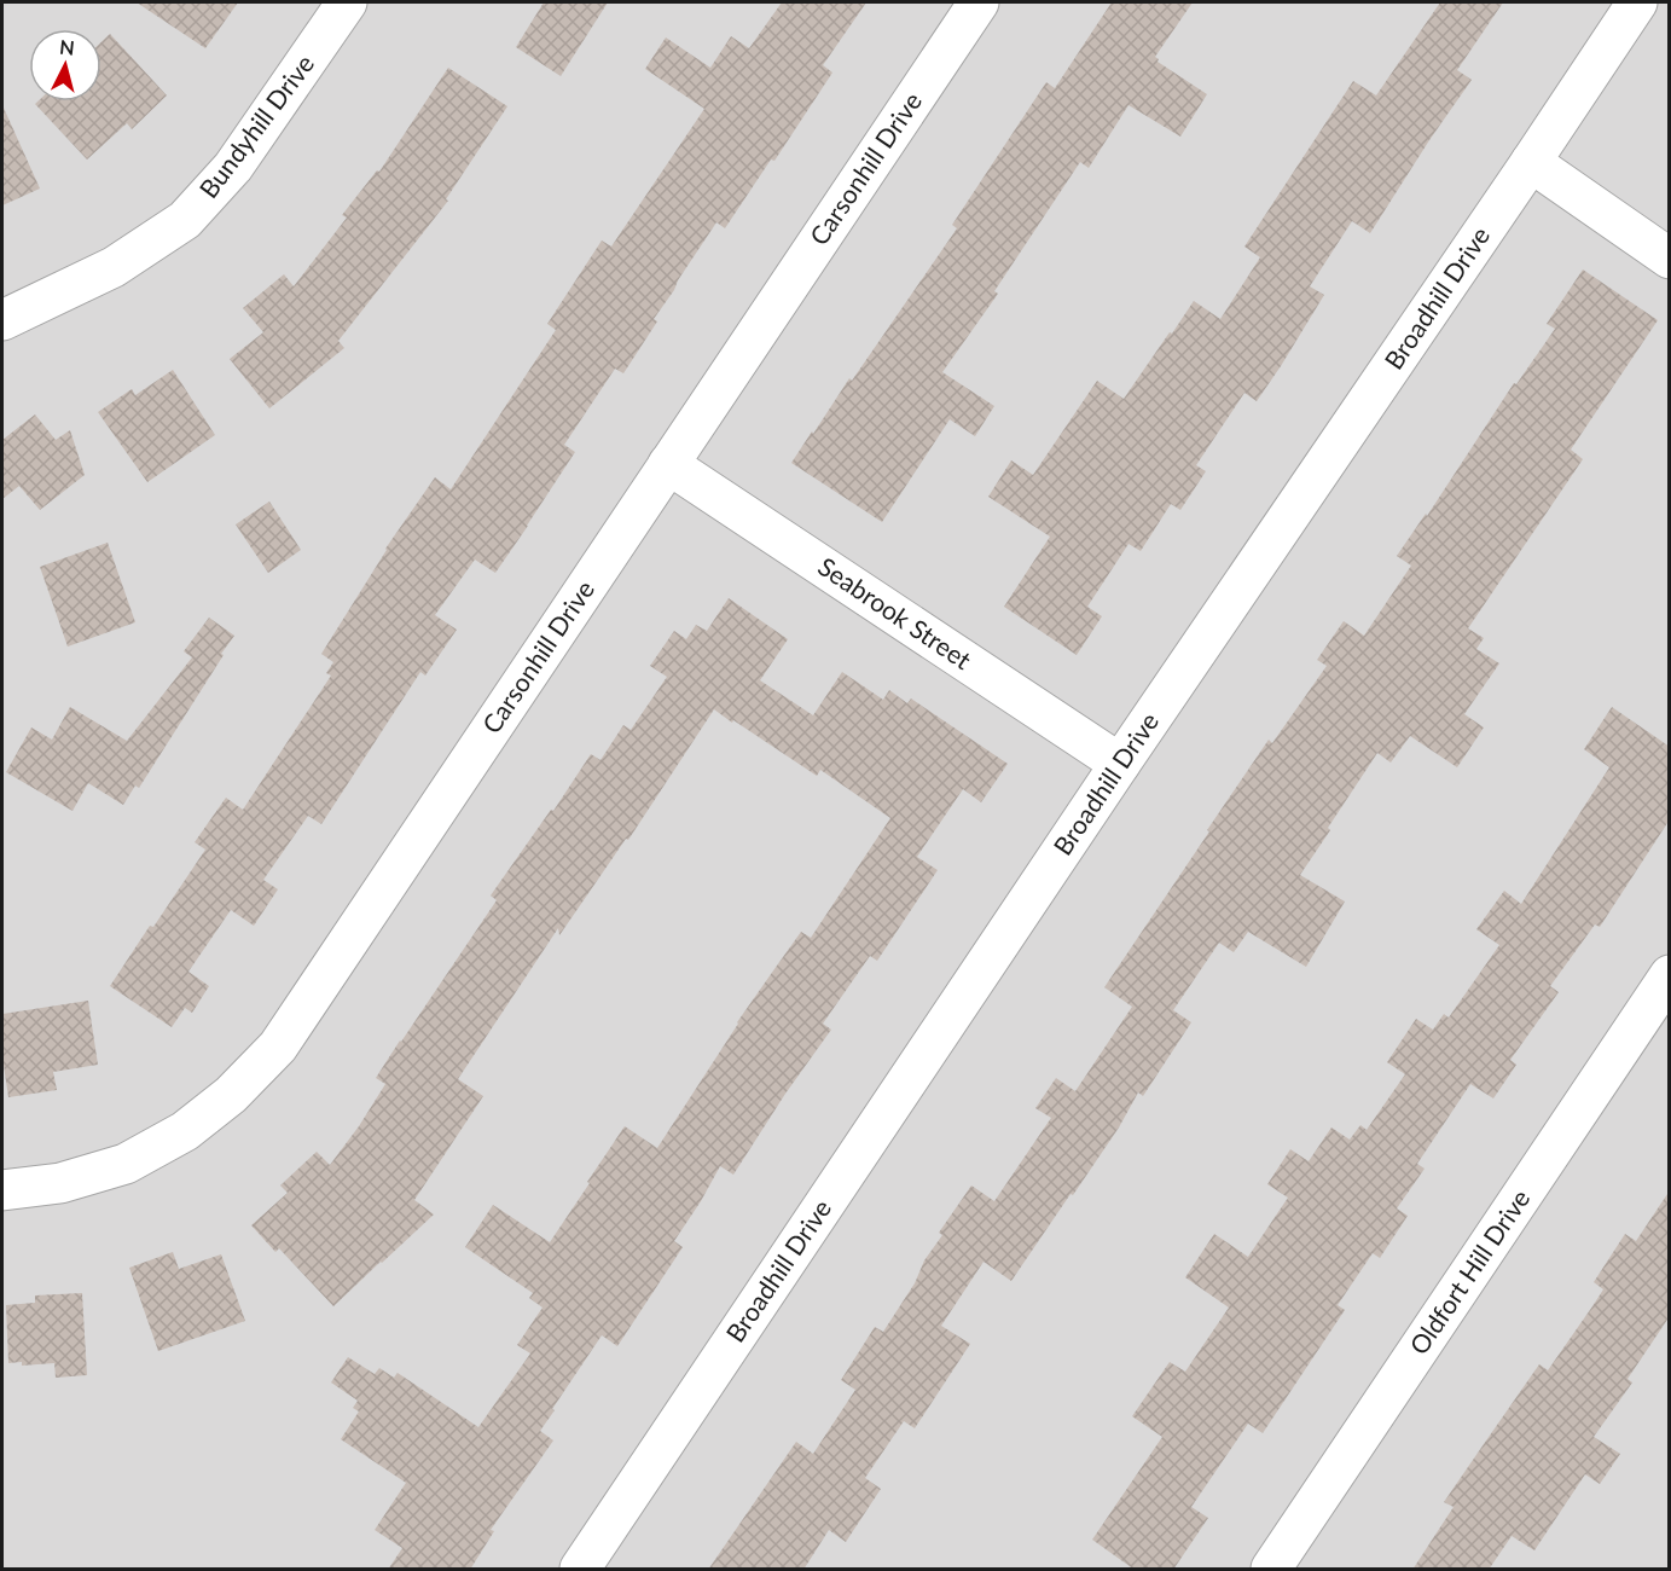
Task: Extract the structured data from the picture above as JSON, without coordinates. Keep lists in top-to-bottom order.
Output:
{
  "streets": {
    "street": [
      "Bundyhill Drive",
      "Carsonhill Drive",
      "Broadhill Drive",
      "Seabrook Street",
      "Oldfort Hill Drive"
    ]
  },
  "crossings": [
    ["Carsonhill Drive", "Seabrook Street"],
    ["Broadhill Drive", "Seabrook Street"]
  ],
  "north": "top"
}
